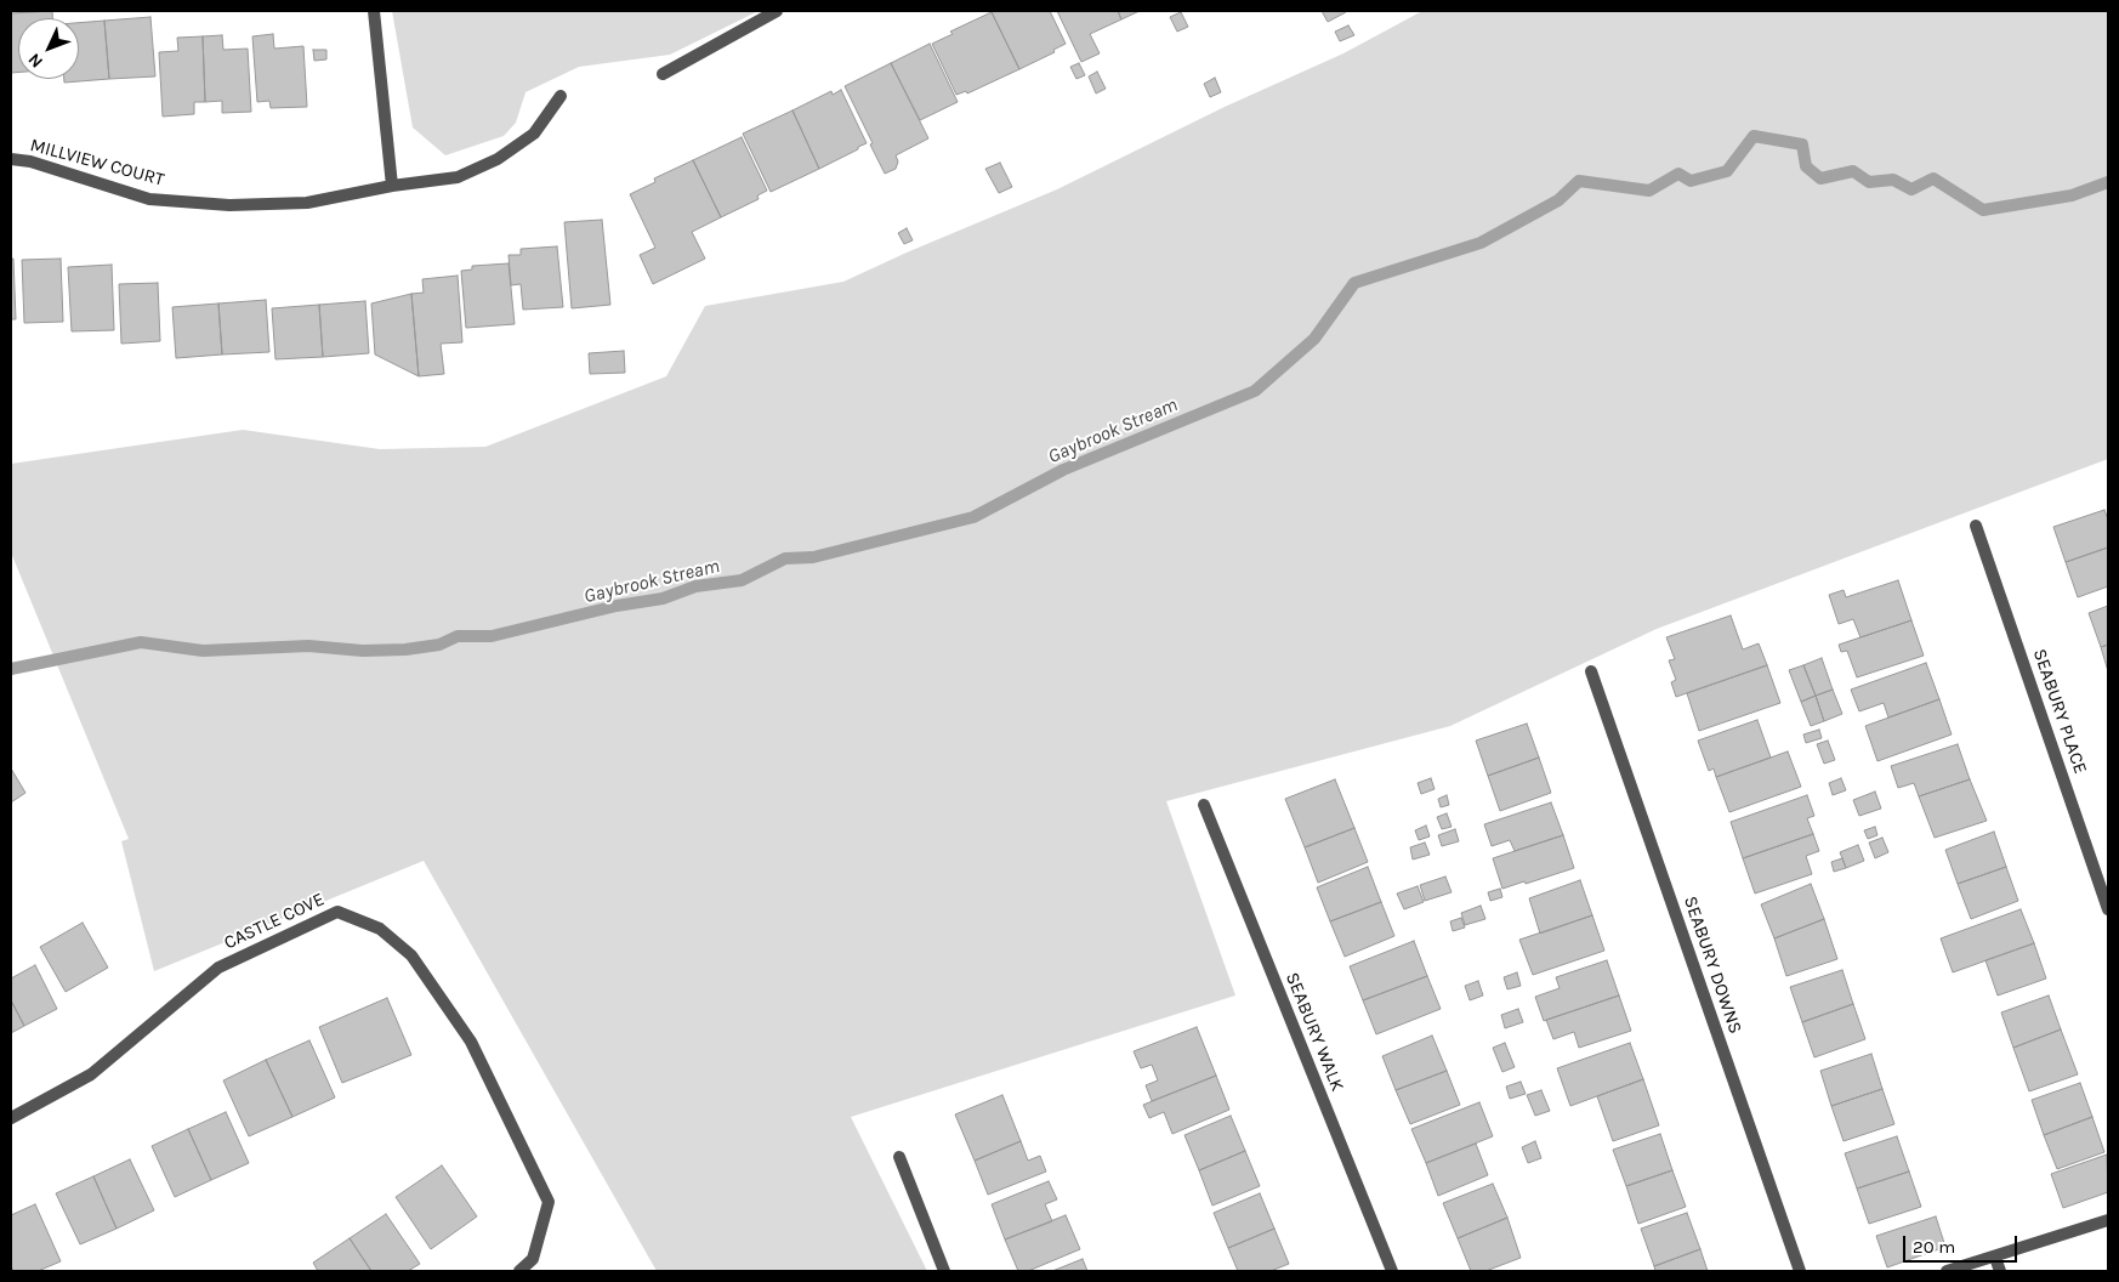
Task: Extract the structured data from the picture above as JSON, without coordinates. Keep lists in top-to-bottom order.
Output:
{
  "streets": {
    "street": [
      "MILLVIEW COURT",
      "SEABURY PLACE",
      "CASTLE COVE",
      "SEABURY DOWNS",
      "SEABURY WALK"
    ]
  },
  "water": ["Gaybrook Stream"],
  "scale_bar": "20 m",
  "north": "bottom left"
}
